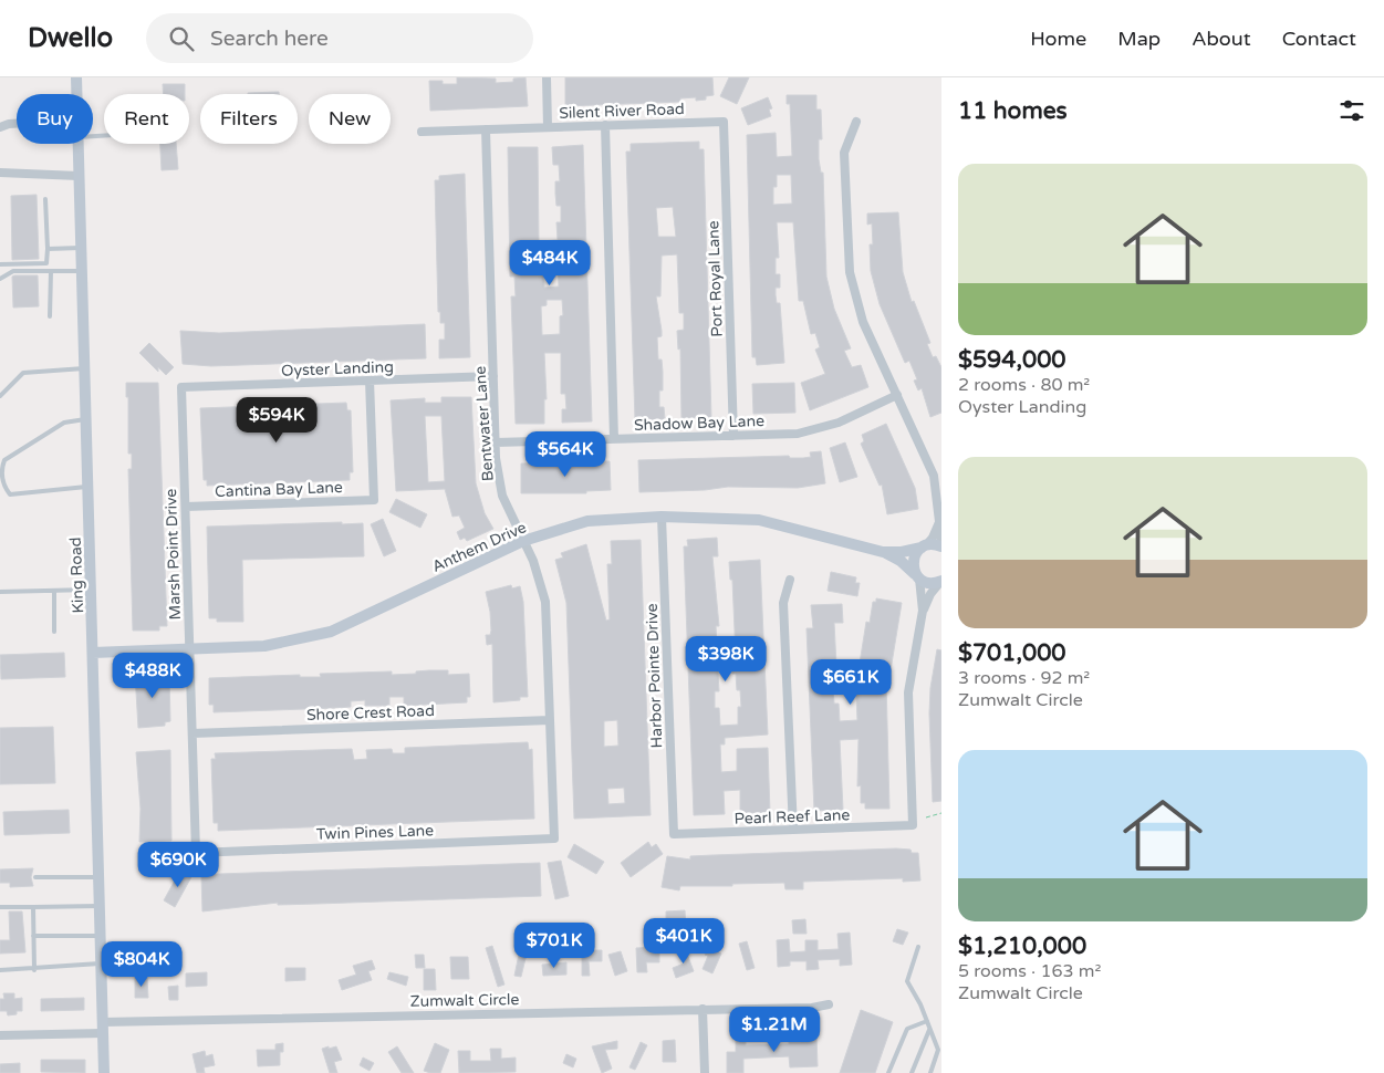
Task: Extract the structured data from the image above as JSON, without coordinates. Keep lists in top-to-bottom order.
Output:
{
  "streets": {
    "street": [
      "Silent River Road",
      "Port Royal Lane",
      "Oyster Landing",
      "Shadow Bay Lane",
      "Bentwater Lane",
      "Cantina Bay Lane",
      "Anthem Drive",
      "Marsh Point Drive",
      "King Road",
      "Harbor Pointe Drive",
      "Shore Crest Road",
      "Pearl Reef Lane",
      "Twin Pines Lane",
      "Zumwalt Circle"
    ]
  },
  "crossings": [
    ["Silent River Road", "Port Royal Lane"],
    ["Silent River Road", "Bentwater Lane"],
    ["Port Royal Lane", "Shadow Bay Lane"],
    ["Oyster Landing", "Bentwater Lane"],
    ["Oyster Landing", "Cantina Bay Lane"],
    ["Oyster Landing", "Marsh Point Drive"],
    ["Shadow Bay Lane", "Bentwater Lane"],
    ["Bentwater Lane", "Anthem Drive"],
    ["Bentwater Lane", "Shore Crest Road"],
    ["Bentwater Lane", "Twin Pines Lane"],
    ["Cantina Bay Lane", "Marsh Point Drive"],
    ["Anthem Drive", "Marsh Point Drive"],
    ["Anthem Drive", "King Road"],
    ["Anthem Drive", "Harbor Pointe Drive"],
    ["Marsh Point Drive", "Shore Crest Road"],
    ["Marsh Point Drive", "Twin Pines Lane"],
    ["King Road", "Zumwalt Circle"],
    ["Harbor Pointe Drive", "Pearl Reef Lane"]
  ],
  "page": {
    "header": "Dwello",
    "search": "Search here",
    "nav": [
      "Home",
      "Map",
      "About",
      "Contact"
    ],
    "heading": "11 homes",
    "chip": [
      "Buy",
      "Rent",
      "Filters",
      "New"
    ],
    "list": [
      {
        "name": "$594,000",
        "note": "2 rooms · 80 m² · Oyster Landing"
      },
      {
        "name": "$701,000",
        "note": "3 rooms · 92 m² · Zumwalt Circle"
      },
      {
        "name": "$1,210,000",
        "note": "5 rooms · 163 m² · Zumwalt Circle"
      }
    ],
    "price": [
      "$484K",
      "$594K",
      "$564K",
      "$398K",
      "$488K",
      "$661K",
      "$690K",
      "$401K",
      "$701K",
      "$804K",
      "$1.21M"
    ]
  }
}
